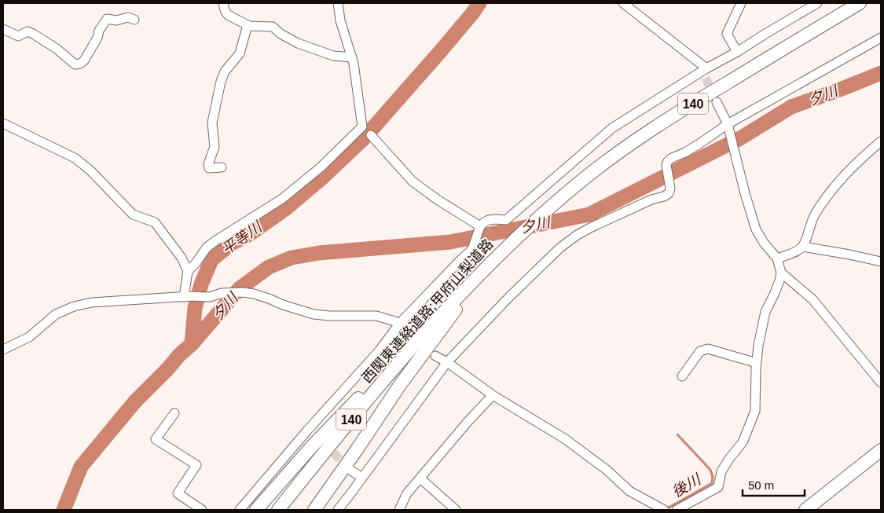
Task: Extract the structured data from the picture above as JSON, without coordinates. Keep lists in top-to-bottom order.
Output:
{
  "streets": {
    "highway": ["140", "西関東連絡道路;甲府山梨道路"]
  },
  "water": ["夕川", "平等川", "後川"],
  "scale_bar": "50 m"
}
